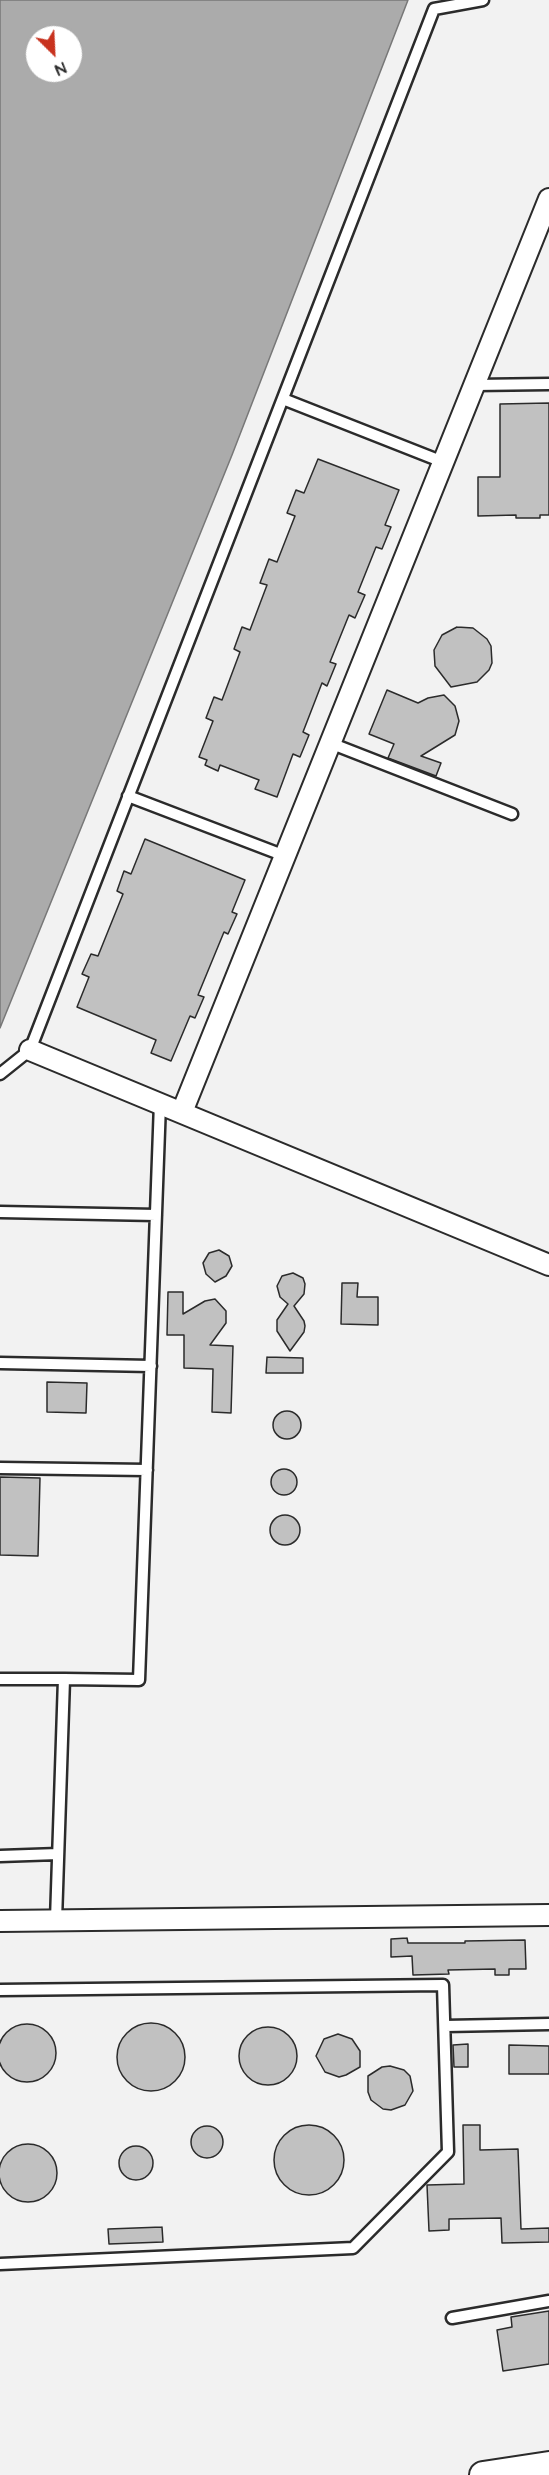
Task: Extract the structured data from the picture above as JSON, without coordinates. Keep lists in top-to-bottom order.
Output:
{
  "north": "bottom right"
}
